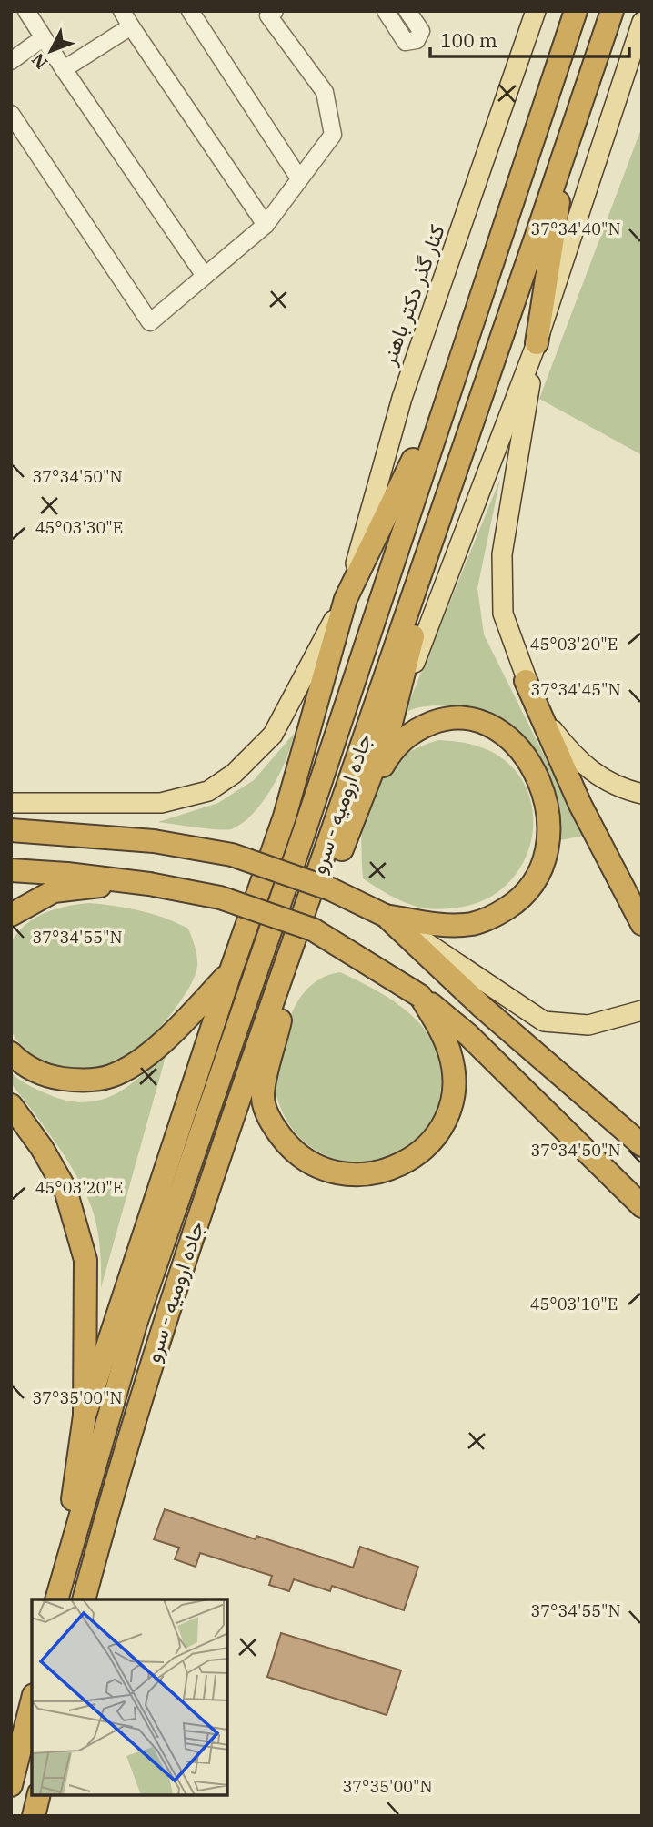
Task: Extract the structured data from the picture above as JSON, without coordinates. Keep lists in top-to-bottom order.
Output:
{
  "streets": {
    "highway": ["جاده ارومیه - سرو"],
    "main road": ["کنار گذر دکتر باهنر"]
  },
  "scale_bar": "100 m",
  "north": "bottom left",
  "coordinates": [
    "37°34'40\"N",
    "37°34'50\"N",
    "45°03'30\"E",
    "45°03'20\"E",
    "37°34'45\"N",
    "37°34'55\"N",
    "45°03'10\"E",
    "37°35'00\"N"
  ]
}
